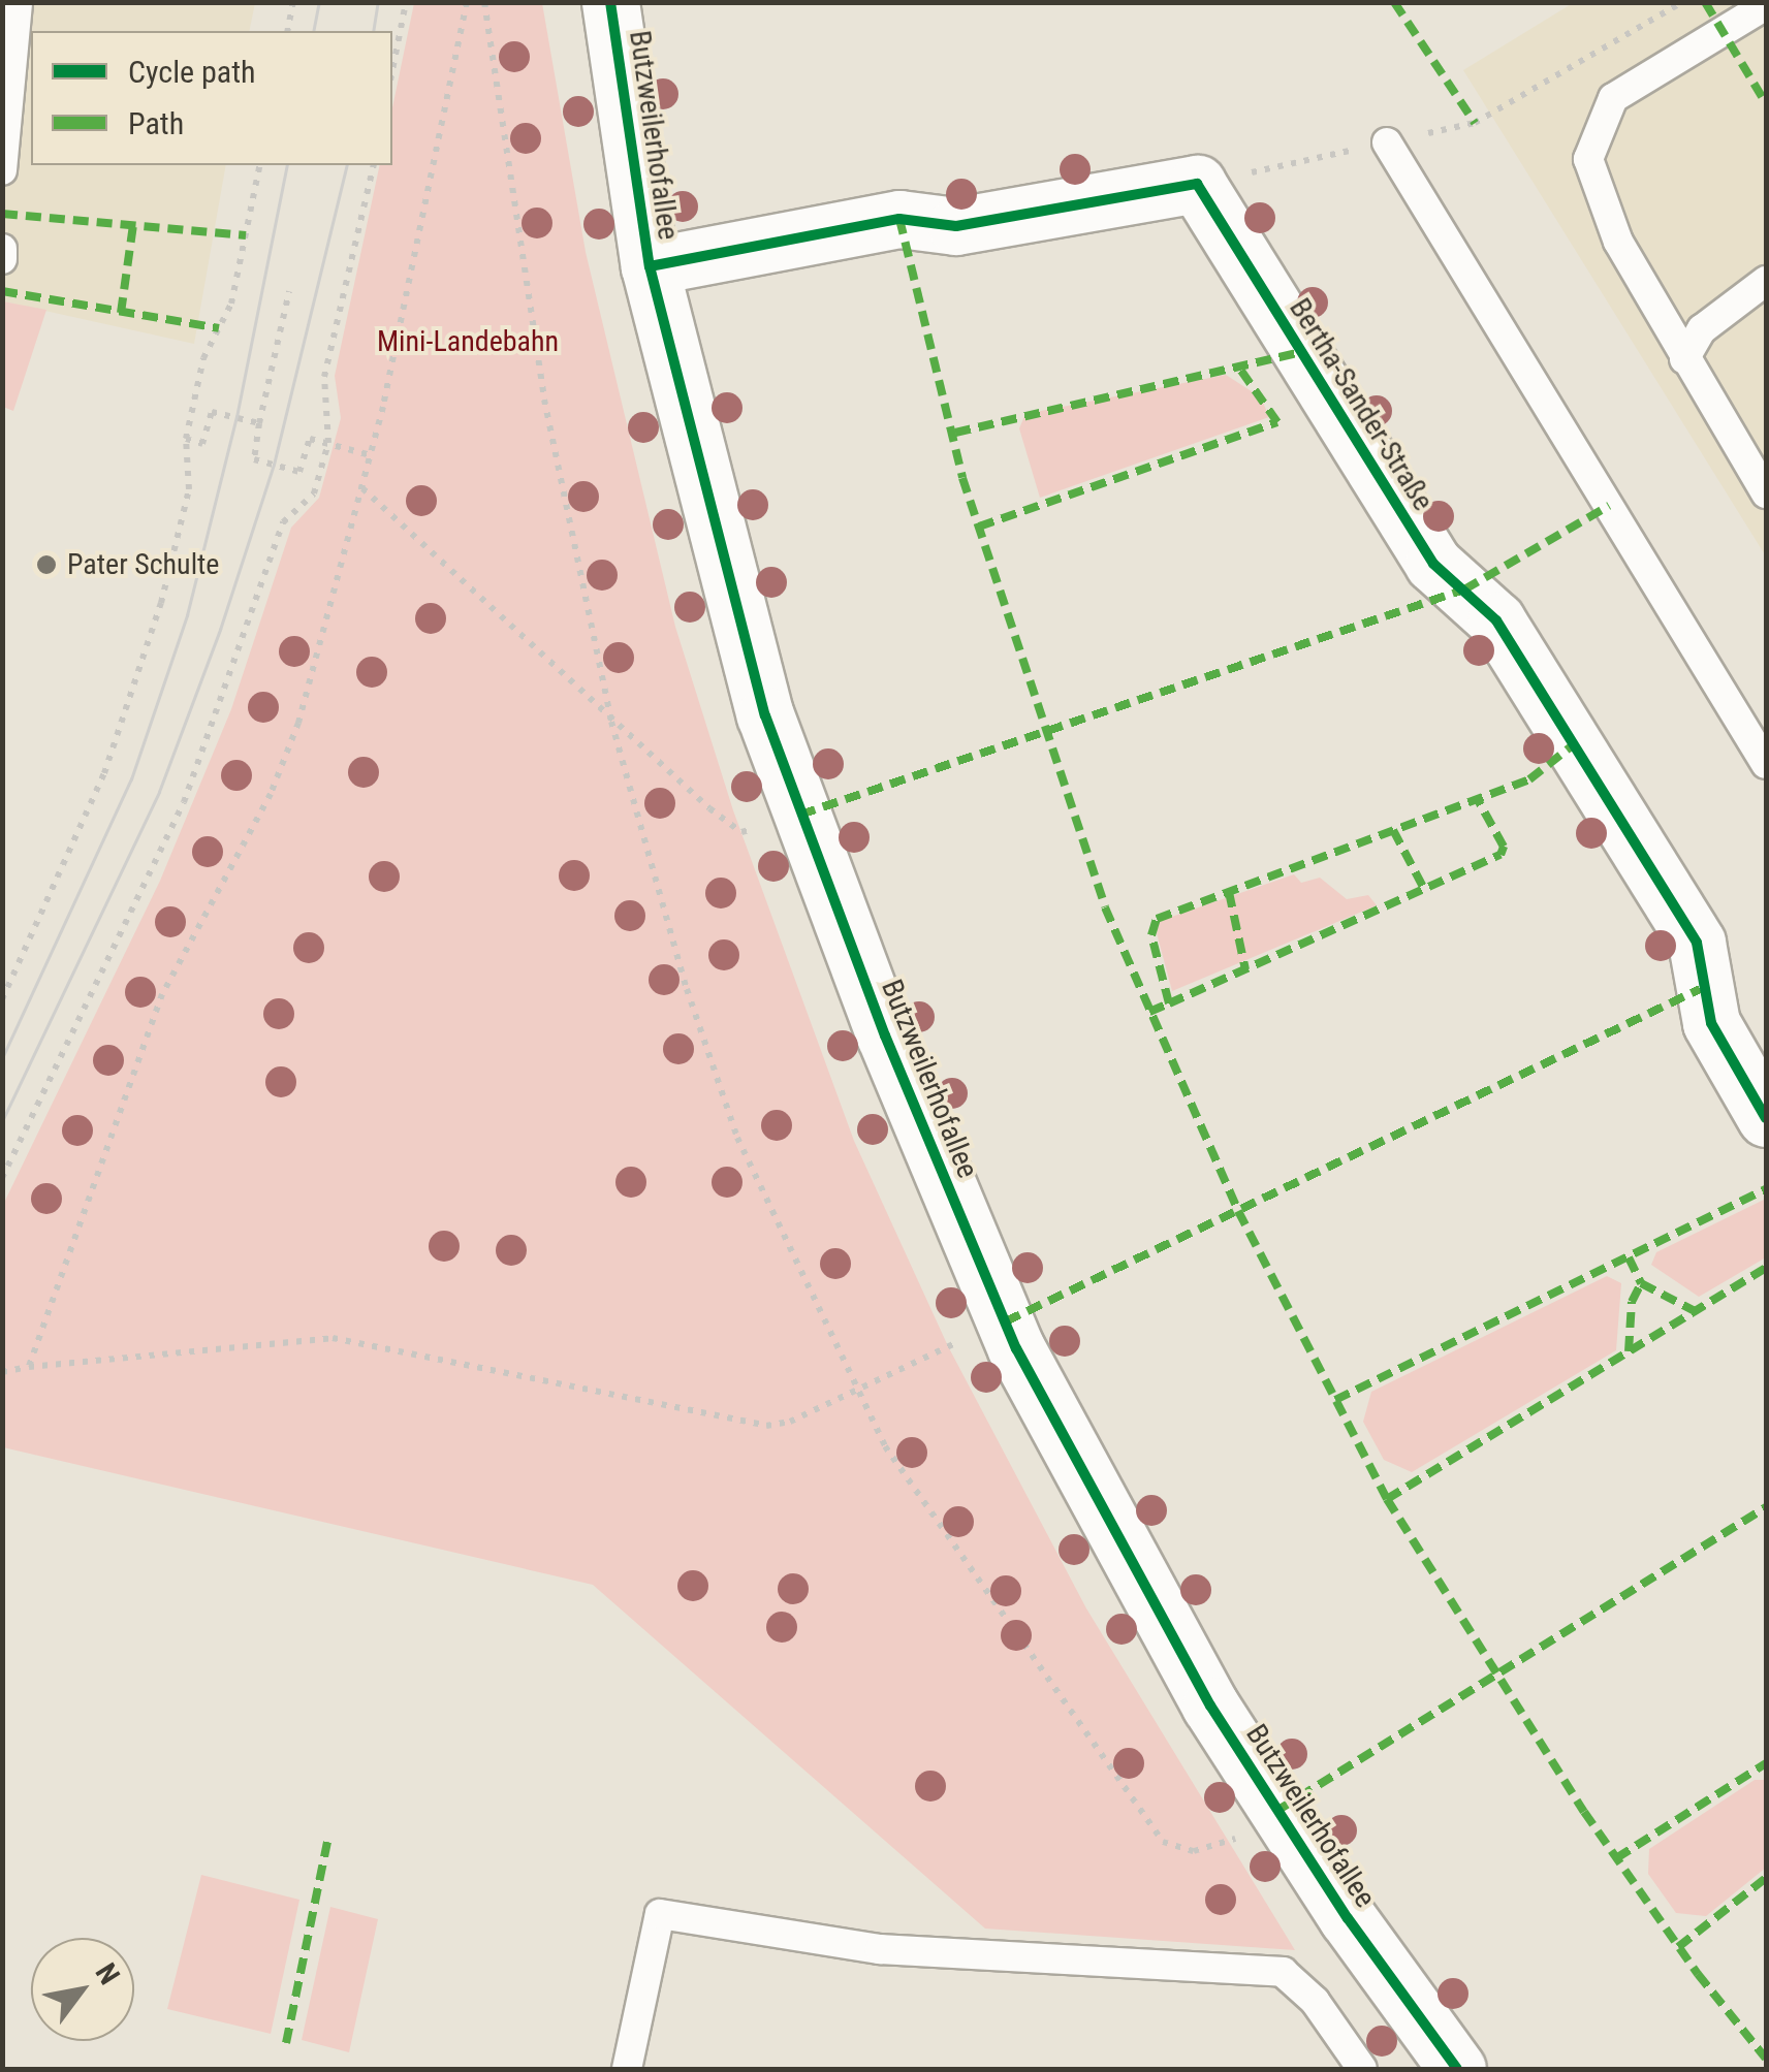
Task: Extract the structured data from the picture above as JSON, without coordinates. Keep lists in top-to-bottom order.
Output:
{
  "streets": {
    "street": ["Butzweilerhofallee", "Bertha-Sander-Straße"]
  },
  "parks": ["Mini-Landebahn"],
  "places": ["Pater Schulte"],
  "legend": ["Cycle path", "Path"],
  "north": "top right"
}
